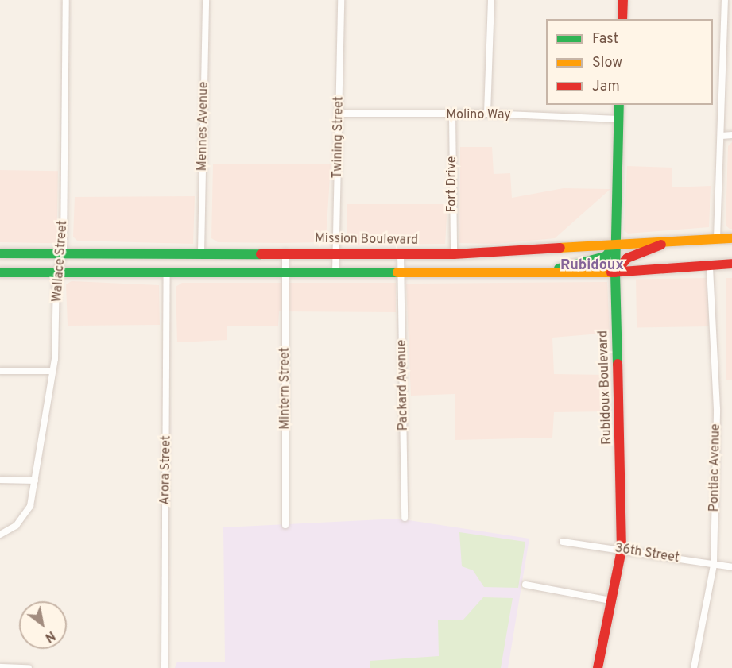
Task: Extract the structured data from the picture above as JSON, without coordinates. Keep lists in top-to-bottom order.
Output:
{
  "streets": {
    "main road": ["Mission Boulevard", "Rubidoux Boulevard"],
    "street": [
      "Molino Way",
      "Mennes Avenue",
      "Twining Street",
      "Fort Drive",
      "Wallace Street",
      "Packard Avenue",
      "Mintern Street",
      "Pontiac Avenue",
      "Arora Street",
      "36th Street"
    ]
  },
  "crossings": [
    ["Molino Way", "Twining Street"],
    ["Molino Way", "Fort Drive"],
    ["Molino Way", "Rubidoux Boulevard"],
    ["Mennes Avenue", "Mission Boulevard"],
    ["Twining Street", "Mission Boulevard"],
    ["Fort Drive", "Mission Boulevard"],
    ["Mission Boulevard", "Wallace Street"],
    ["Mission Boulevard", "Packard Avenue"],
    ["Mission Boulevard", "Rubidoux Boulevard"],
    ["Mission Boulevard", "Mintern Street"],
    ["Rubidoux Boulevard", "36th Street"],
    ["Pontiac Avenue", "36th Street"]
  ],
  "districts": ["Rubidoux"],
  "legend": ["Fast", "Slow", "Jam"],
  "north": "bottom right"
}
